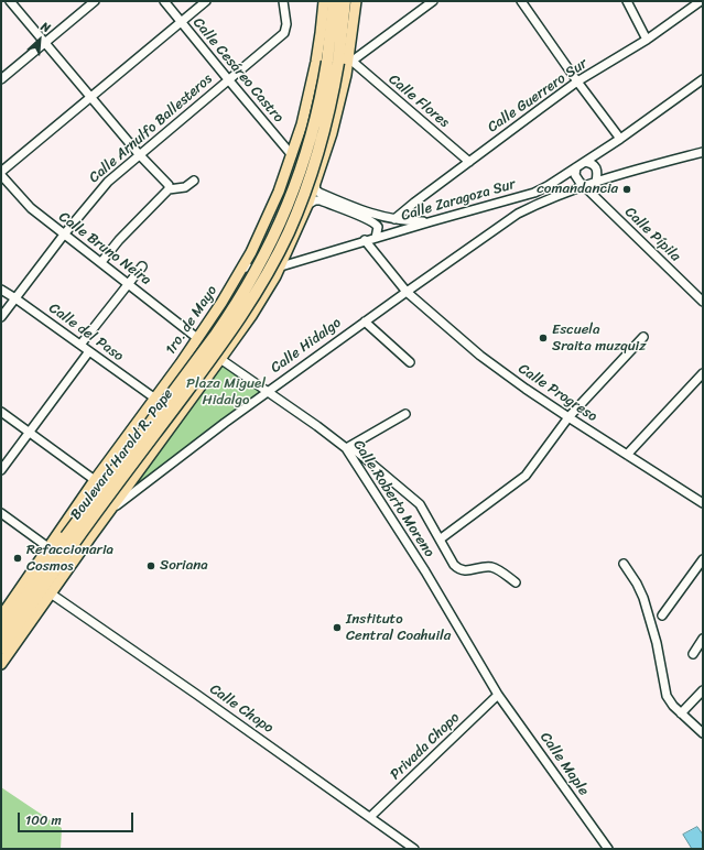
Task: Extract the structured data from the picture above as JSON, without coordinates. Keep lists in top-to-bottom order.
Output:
{
  "streets": {
    "highway": ["Boulevard Harold R. Pape"],
    "main road": ["1ro. de Mayo"],
    "street": [
      "Calle Cesáreo Castro",
      "Calle Guerrero Sur",
      "Calle Flores",
      "Calle Arnulfo Ballesteros",
      "Calle Zaragoza Sur",
      "Calle Pípila",
      "Calle Bruno Neira",
      "Calle del Paso",
      "Calle Hidalgo",
      "Calle Progreso",
      "Calle Roberto Moreno",
      "Calle Chopo",
      "Privada Chopo",
      "Calle Maple"
    ]
  },
  "crossings": [
    ["Calle Cesáreo Castro", "Calle Arnulfo Ballesteros"],
    ["Calle Cesáreo Castro", "1ro. de Mayo"],
    ["Calle Guerrero Sur", "Calle Flores"],
    ["Calle Flores", "Boulevard Harold R. Pape"],
    ["Calle Arnulfo Ballesteros", "Calle Bruno Neira"],
    ["Calle Arnulfo Ballesteros", "Calle del Paso"],
    ["Calle Zaragoza Sur", "Calle Pípila"],
    ["Calle Zaragoza Sur", "1ro. de Mayo"],
    ["Calle Zaragoza Sur", "Calle Hidalgo"],
    ["Calle Zaragoza Sur", "Calle Progreso"],
    ["Calle Pípila", "Calle Hidalgo"],
    ["Calle Bruno Neira", "1ro. de Mayo"],
    ["1ro. de Mayo", "Calle del Paso"],
    ["Calle Hidalgo", "Calle Progreso"],
    ["Calle Hidalgo", "Calle Roberto Moreno"],
    ["Calle Roberto Moreno", "Privada Chopo"],
    ["Calle Roberto Moreno", "Calle Maple"],
    ["Calle Chopo", "Privada Chopo"],
    ["Privada Chopo", "Calle Maple"]
  ],
  "parks": ["Plaza Miguel Hidalgo"],
  "places": [
    "comandancia",
    "Escuela Sraita muzquiz",
    "Refaccionaria Cosmos",
    "Soriana",
    "Instituto Central Coahuila"
  ],
  "scale_bar": "100 m",
  "north": "top right"
}
